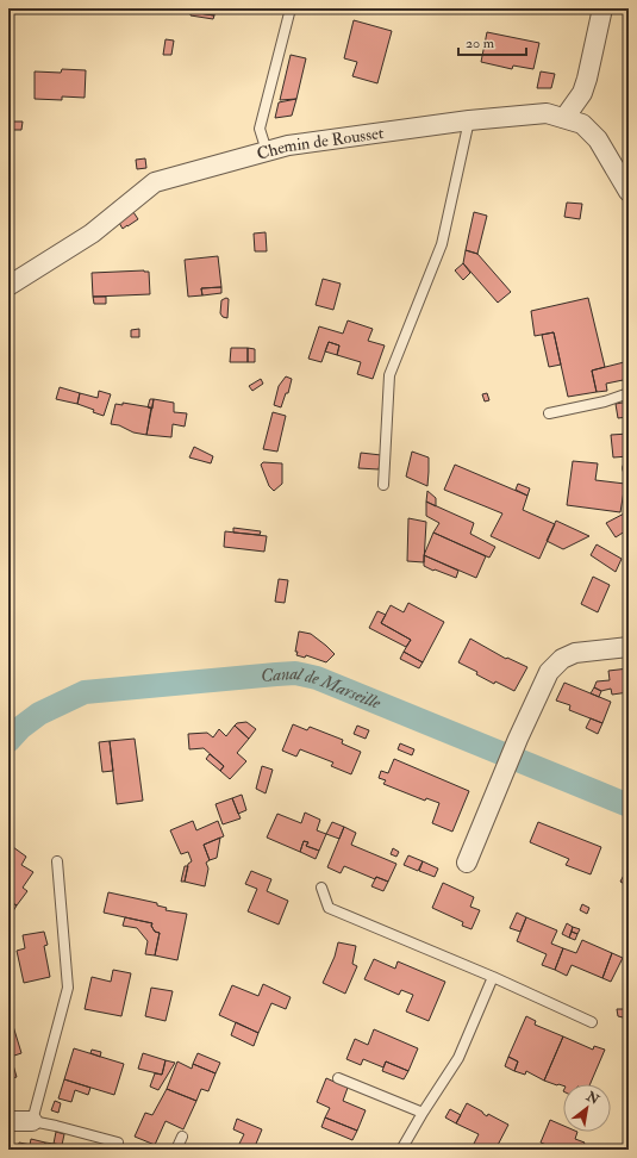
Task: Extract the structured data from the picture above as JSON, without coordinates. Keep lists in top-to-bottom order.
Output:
{
  "streets": {
    "street": ["Chemin de Rousset"]
  },
  "water": ["Canal de Marseille"],
  "scale_bar": "20 m",
  "north": "top right"
}
